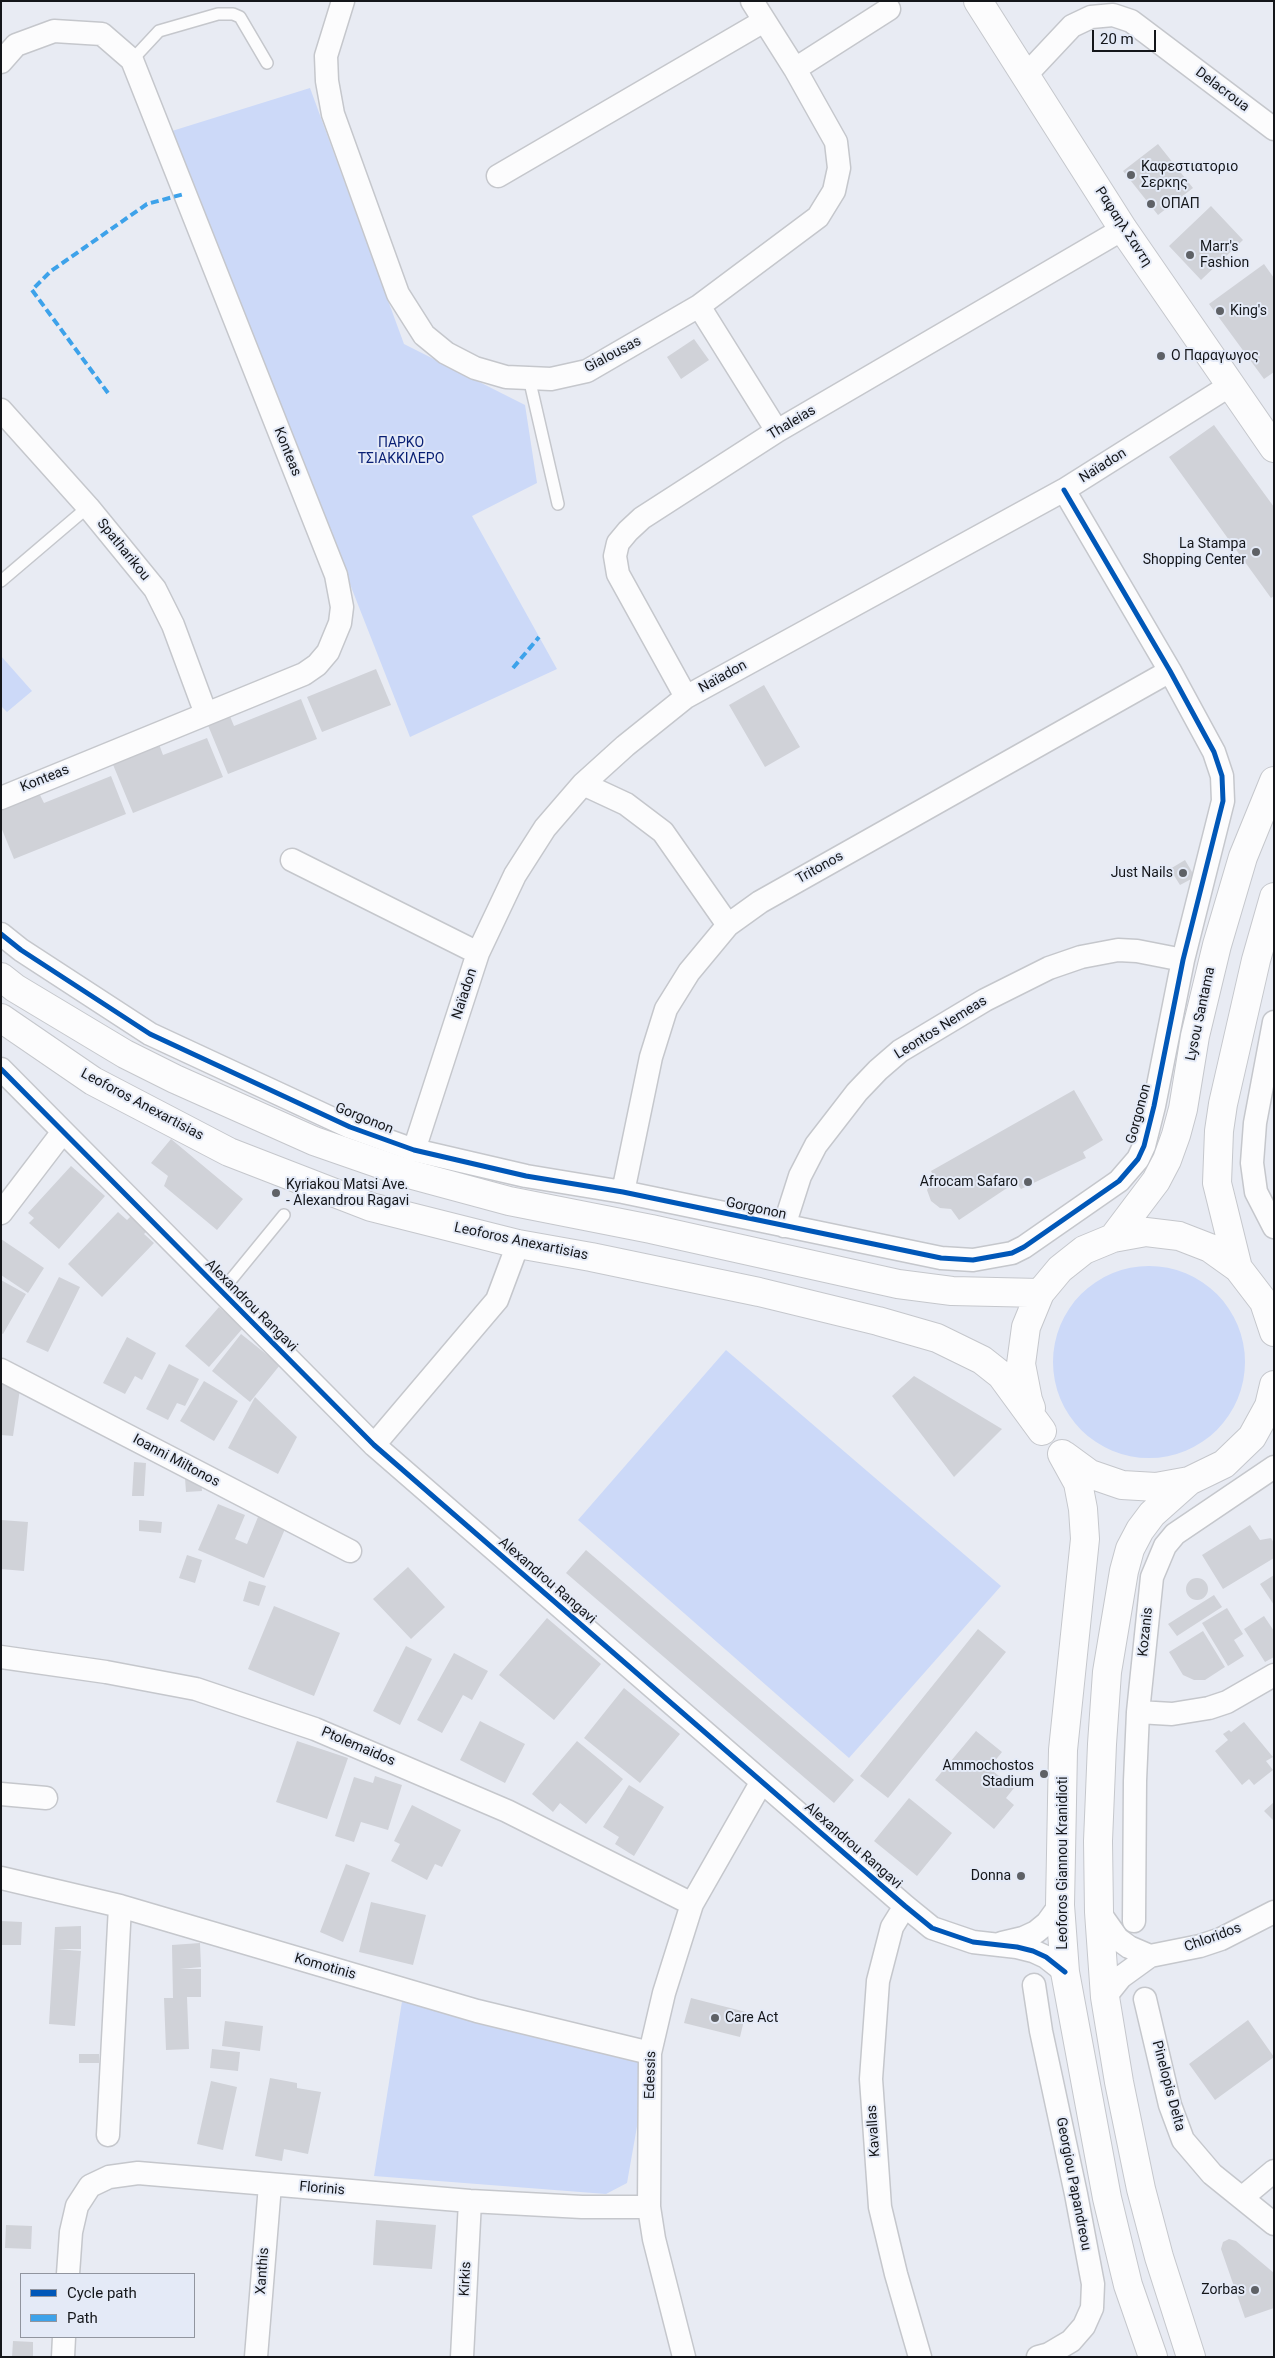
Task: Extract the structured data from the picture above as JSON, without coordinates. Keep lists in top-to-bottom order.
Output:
{
  "streets": {
    "main road": [
      "Ραφαηλ Σαντη",
      "Lysou Santama",
      "Leoforos Anexartisias",
      "Leoforos Giannou Kranidioti"
    ],
    "street": [
      "Delacroua",
      "Gialousas",
      "Thaleias",
      "Konteas",
      "Naïadon",
      "Spatharikou",
      "Tritonos",
      "Leontos Nemeas",
      "Gorgonon",
      "Alexandrou Rangavi",
      "Ioanni Miltonos",
      "Kozanis",
      "Ptolemaidos",
      "Chloridos",
      "Komotinis",
      "Edessis",
      "Pinelopis Delta",
      "Kavallas",
      "Georgiou Papandreou",
      "Florinis",
      "Xanthis",
      "Kirkis"
    ]
  },
  "crossings": [
    ["Delacroua", "Ραφαηλ Σαντη"],
    ["Ραφαηλ Σαντη", "Thaleias"],
    ["Ραφαηλ Σαντη", "Naïadon"],
    ["Thaleias", "Naïadon"],
    ["Konteas", "Spatharikou"],
    ["Naïadon", "Gorgonon"],
    ["Tritonos", "Gorgonon"],
    ["Leontos Nemeas", "Gorgonon"],
    ["Alexandrou Rangavi", "Leoforos Giannou Kranidioti"],
    ["Alexandrou Rangavi", "Edessis"],
    ["Alexandrou Rangavi", "Kavallas"],
    ["Ptolemaidos", "Edessis"],
    ["Komotinis", "Edessis"],
    ["Edessis", "Florinis"],
    ["Florinis", "Xanthis"],
    ["Florinis", "Kirkis"]
  ],
  "parks": ["ΠΑΡΚΟ ΤΣΙΑΚΚΙΛΕΡΟ"],
  "places": [
    "Καφεστιατοριο Σερκης",
    "ΟΠΑΠ",
    "Marr's Fashion",
    "King's",
    "Ο Παραγωγος",
    "La Stampa Shopping Center",
    "Just Nails",
    "Afrocam Safaro",
    "Kyriakou Matsi Ave. - Alexandrou Ragavi",
    "Ammochostos Stadium",
    "Donna",
    "Care Act",
    "Zorbas"
  ],
  "legend": ["Cycle path", "Path"],
  "scale_bar": "20 m"
}
